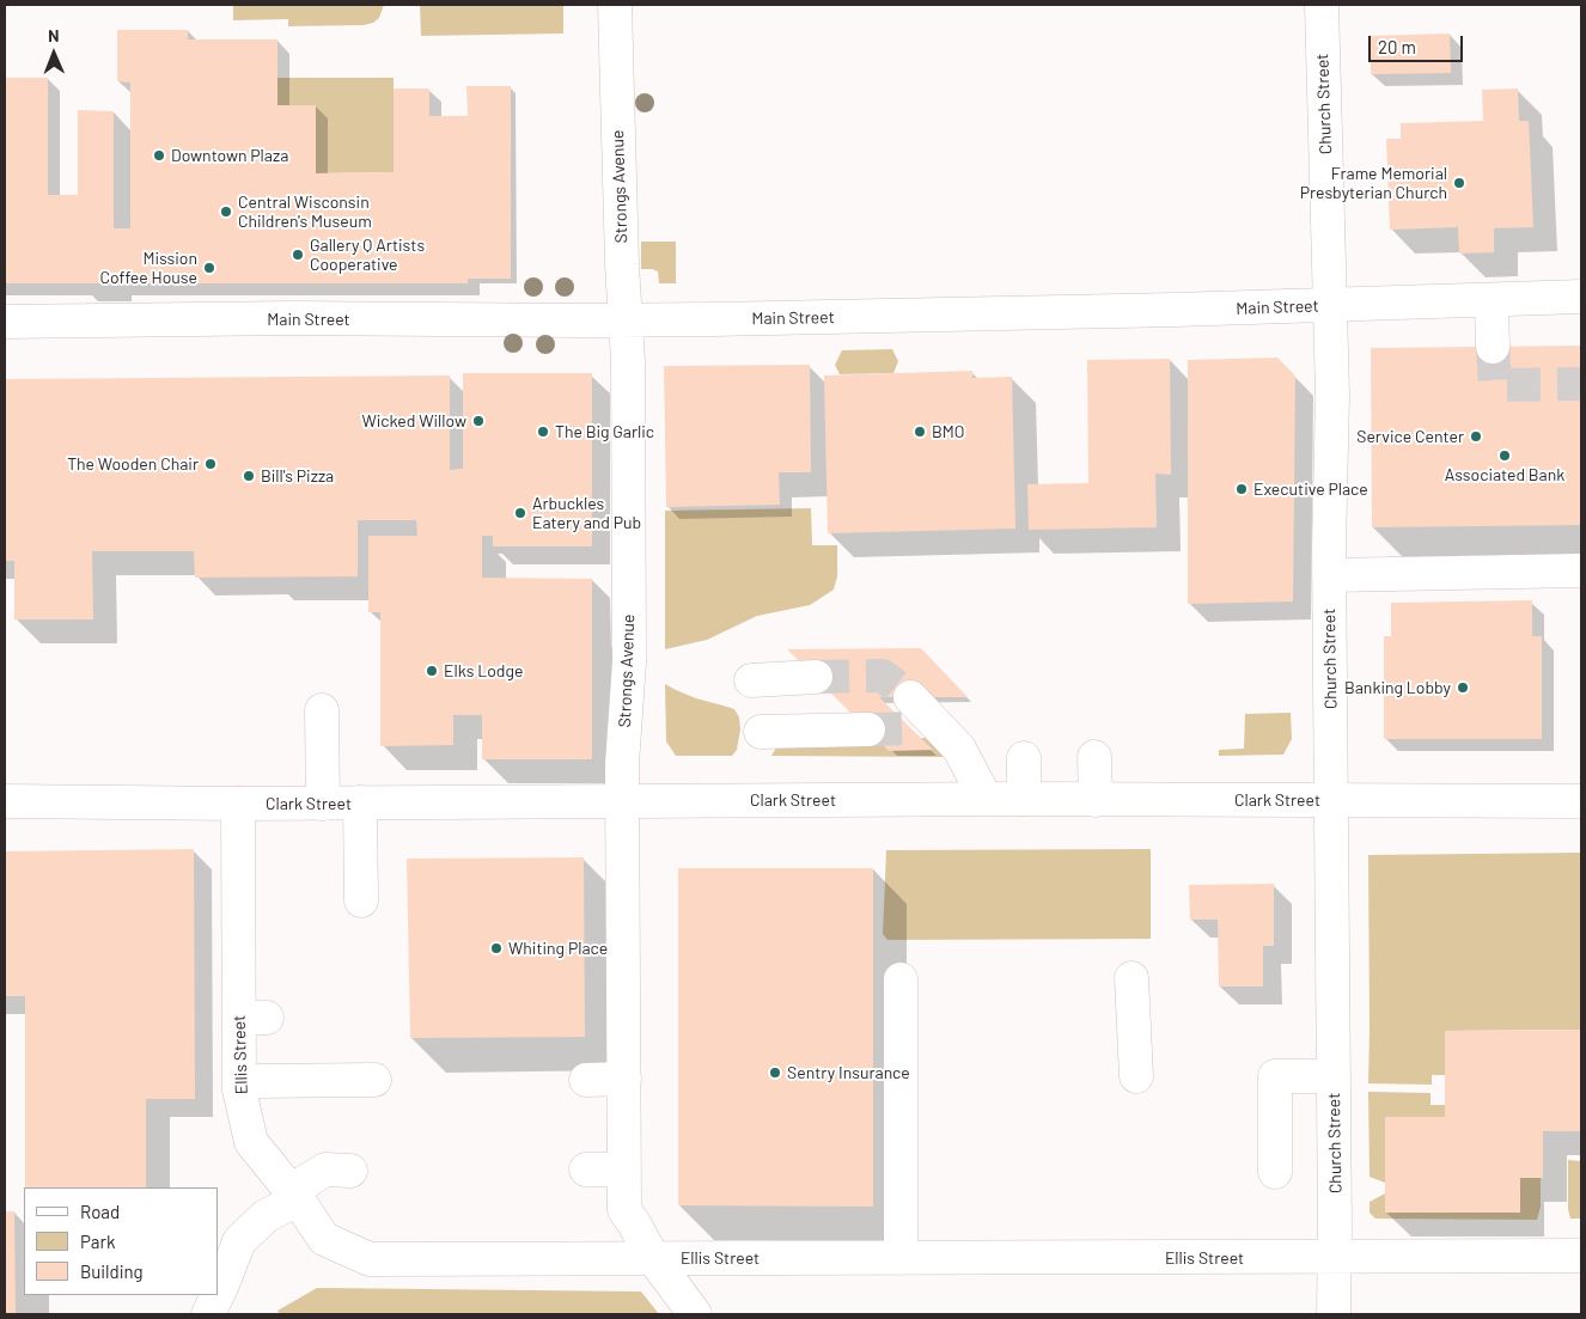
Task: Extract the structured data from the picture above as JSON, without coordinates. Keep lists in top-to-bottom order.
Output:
{
  "streets": {
    "street": [
      "Church Street",
      "Strongs Avenue",
      "Main Street",
      "Clark Street",
      "Ellis Street"
    ]
  },
  "crossings": [
    ["Church Street", "Main Street"],
    ["Church Street", "Clark Street"],
    ["Church Street", "Ellis Street"],
    ["Strongs Avenue", "Main Street"],
    ["Strongs Avenue", "Clark Street"],
    ["Strongs Avenue", "Ellis Street"],
    ["Clark Street", "Ellis Street"]
  ],
  "places": [
    "Downtown Plaza",
    "Frame Memorial Presbyterian Church",
    "Central Wisconsin Children's Museum",
    "Gallery Q Artists Cooperative",
    "Mission Coffee House",
    "Wicked Willow",
    "The Big Garlic",
    "BMO",
    "Service Center",
    "Associated Bank",
    "The Wooden Chair",
    "Bill's Pizza",
    "Executive Place",
    "Arbuckles Eatery and Pub",
    "Elks Lodge",
    "Banking Lobby",
    "Whiting Place",
    "Sentry Insurance"
  ],
  "legend": ["Road", "Park", "Building"],
  "scale_bar": "20 m",
  "north": "top"
}
